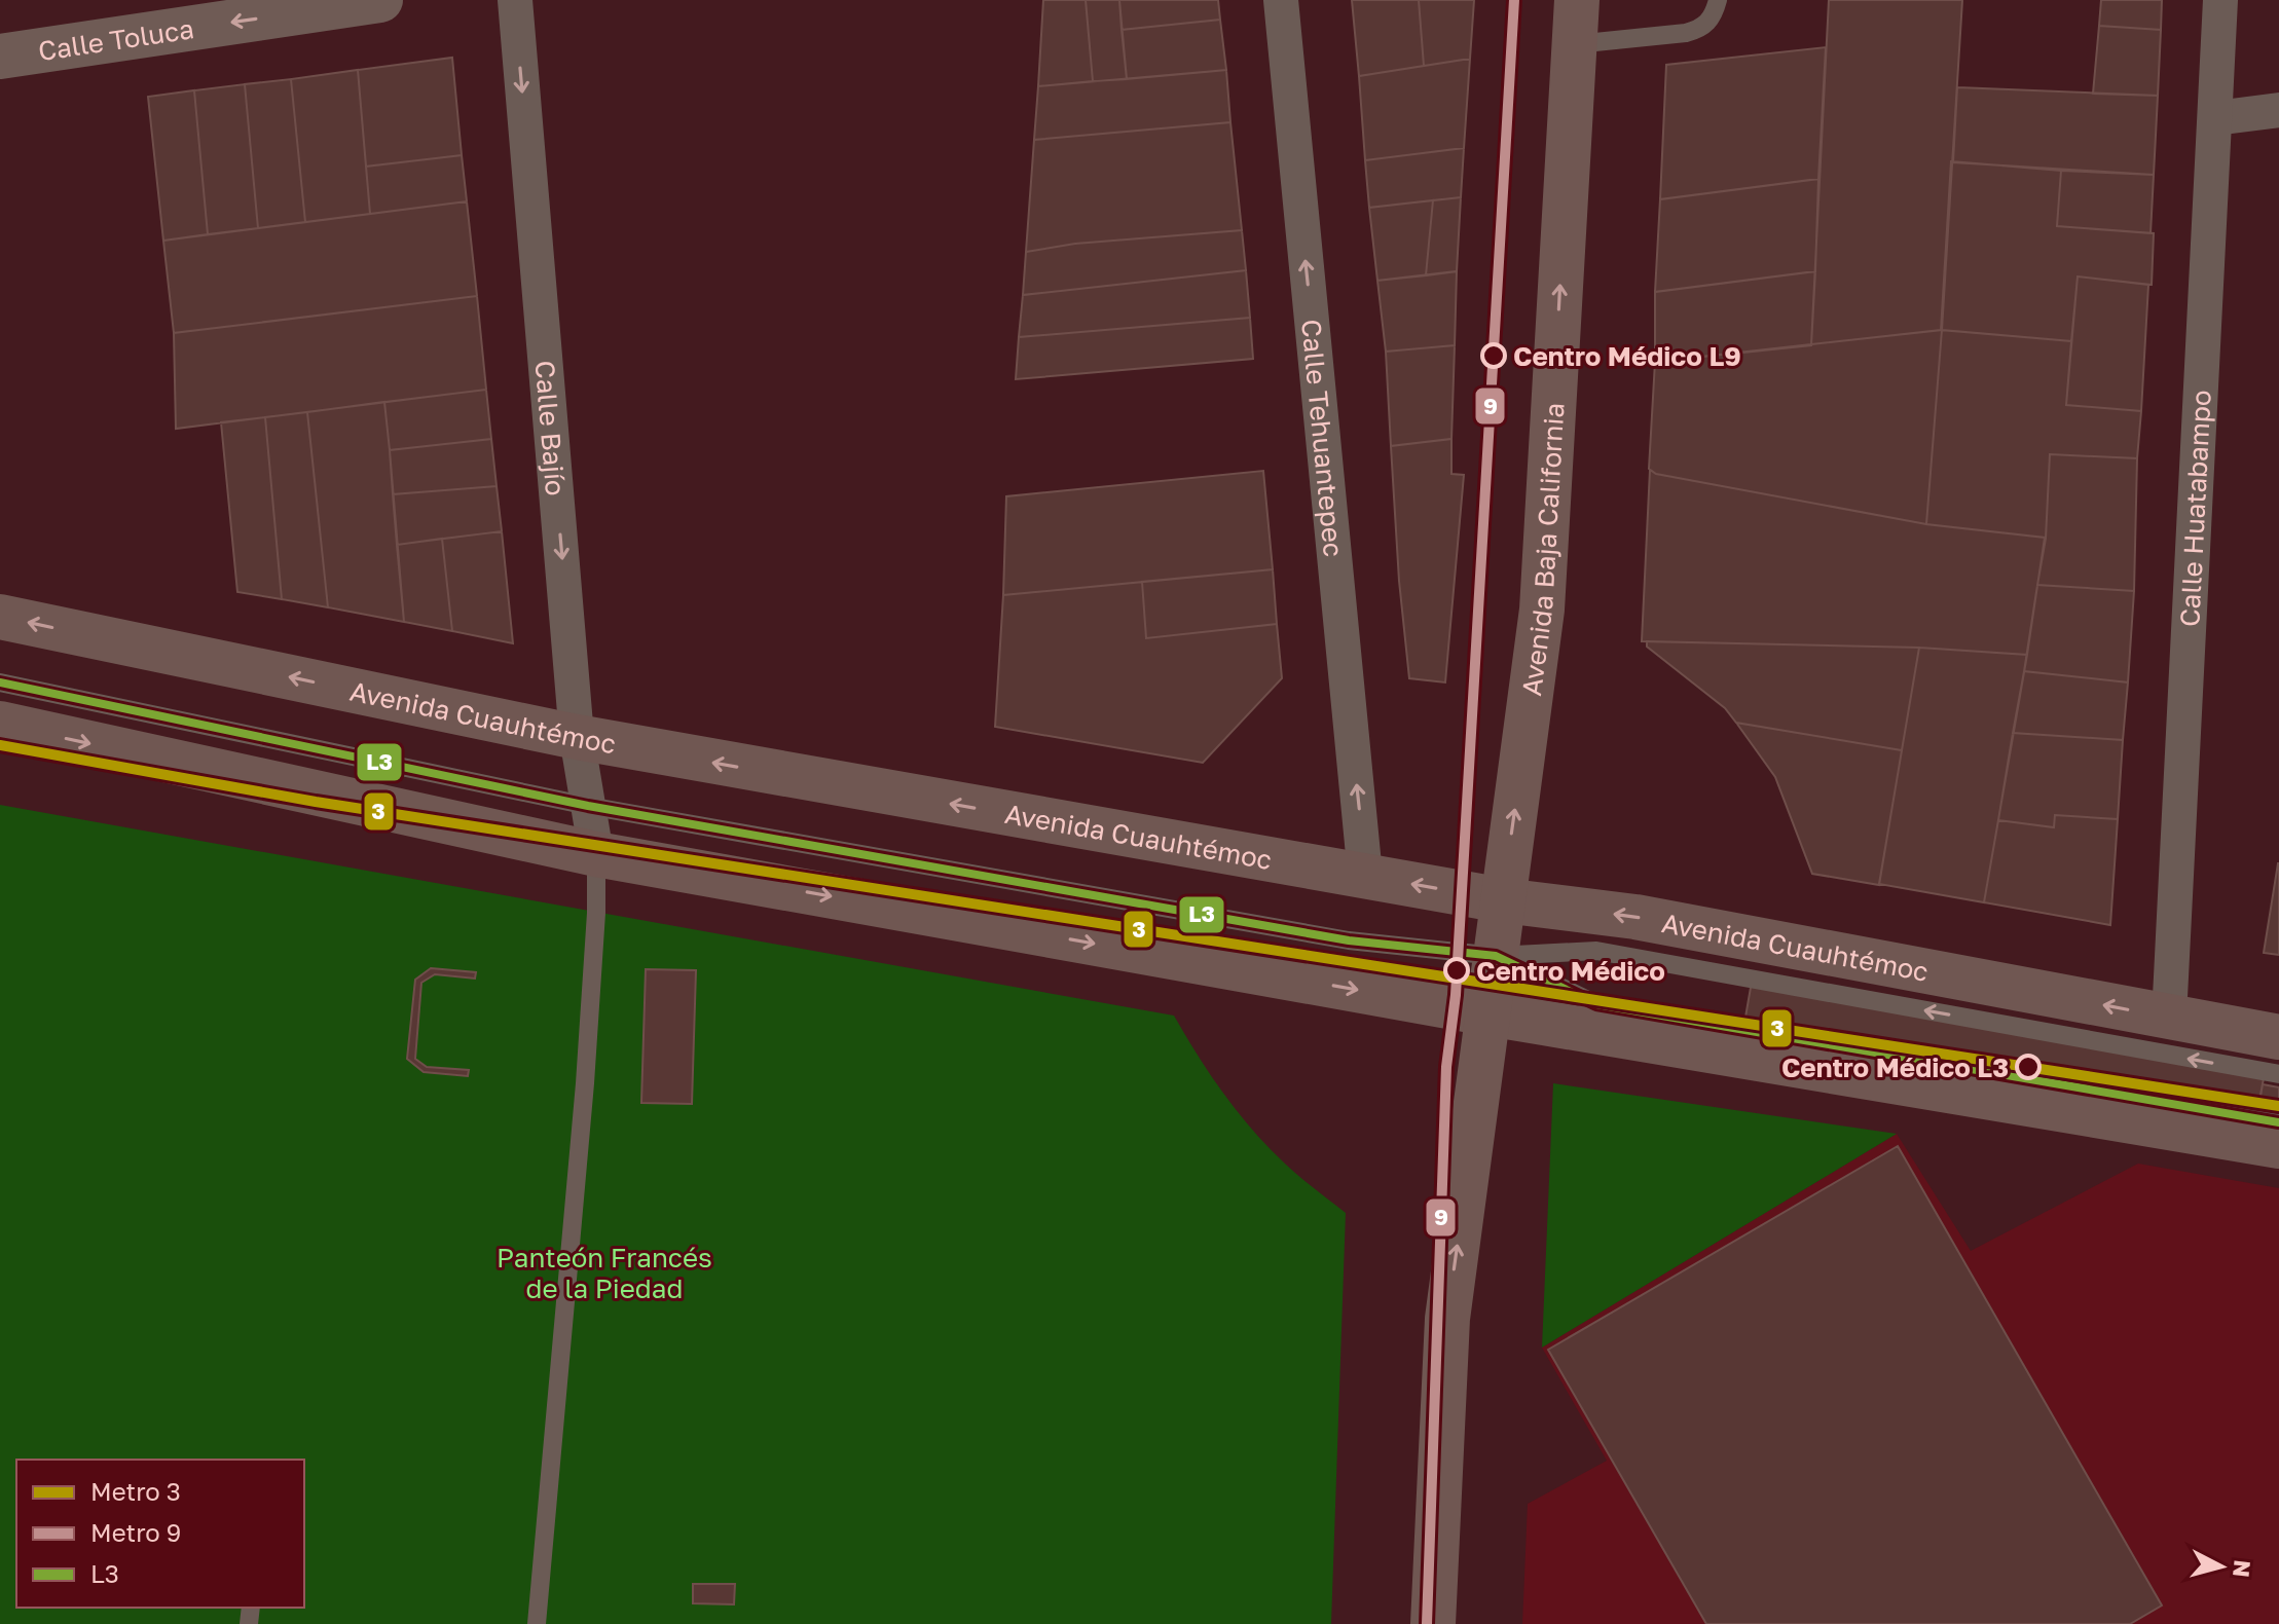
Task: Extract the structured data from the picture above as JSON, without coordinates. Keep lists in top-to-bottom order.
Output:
{
  "streets": {
    "main road": ["Avenida Baja California", "Avenida Cuauhtémoc"],
    "street": [
      "Calle Toluca",
      "Calle Bajío",
      "Calle Tehuantepec",
      "Calle Huatabampo"
    ]
  },
  "crossings": [
    ["Calle Bajío", "Avenida Cuauhtémoc"],
    ["Calle Tehuantepec", "Avenida Cuauhtémoc"],
    ["Calle Huatabampo", "Avenida Cuauhtémoc"],
    ["Avenida Baja California", "Avenida Cuauhtémoc"]
  ],
  "one_way": [
    "Calle Toluca",
    "Calle Bajío",
    "Calle Tehuantepec",
    "Avenida Baja California"
  ],
  "parks": ["Panteón Francés de la Piedad"],
  "places": ["Centro Médico L9", "Centro Médico", "Centro Médico L3"],
  "lines": ["metro line 9", "transit line L3", "metro line 3"],
  "legend": ["Metro 3", "Metro 9", "L3"],
  "north": "right"
}
